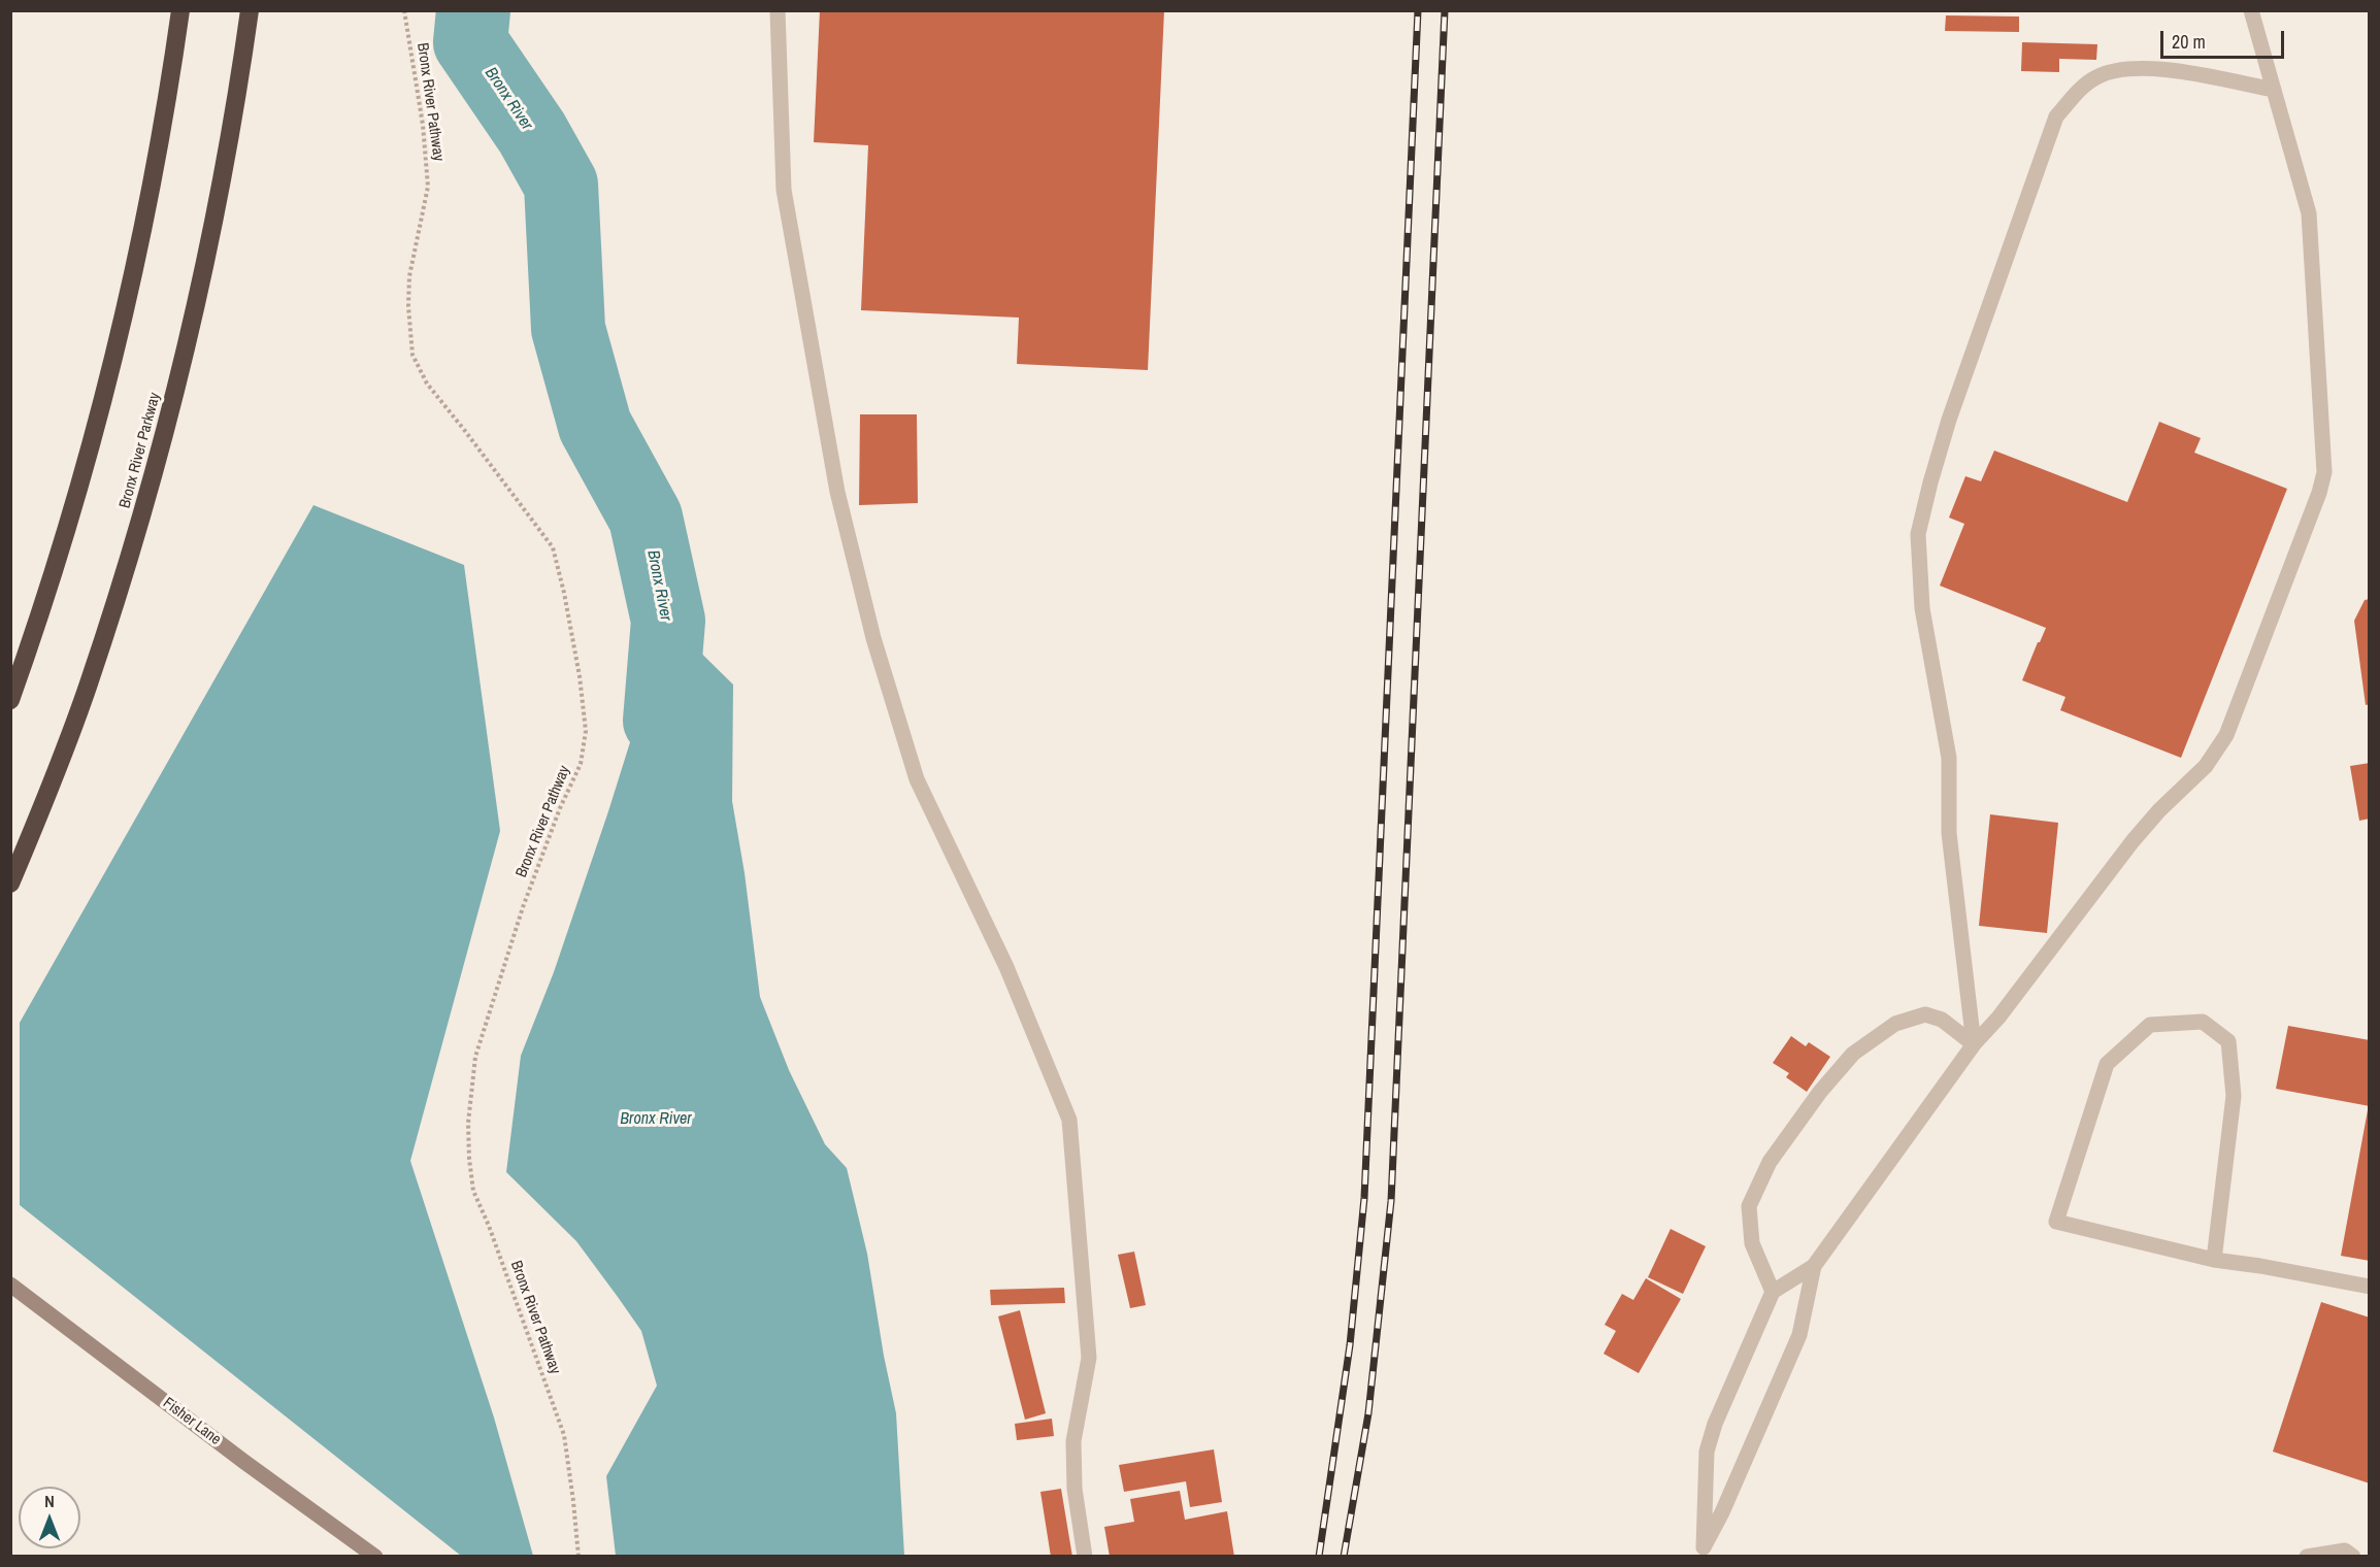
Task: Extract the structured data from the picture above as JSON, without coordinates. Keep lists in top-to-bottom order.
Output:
{
  "streets": {
    "highway": ["Bronx River Parkway"],
    "street": ["Fisher Lane"],
    "path": ["Bronx River Pathway"]
  },
  "water": ["Bronx River"],
  "scale_bar": "20 m",
  "north": "top"
}
